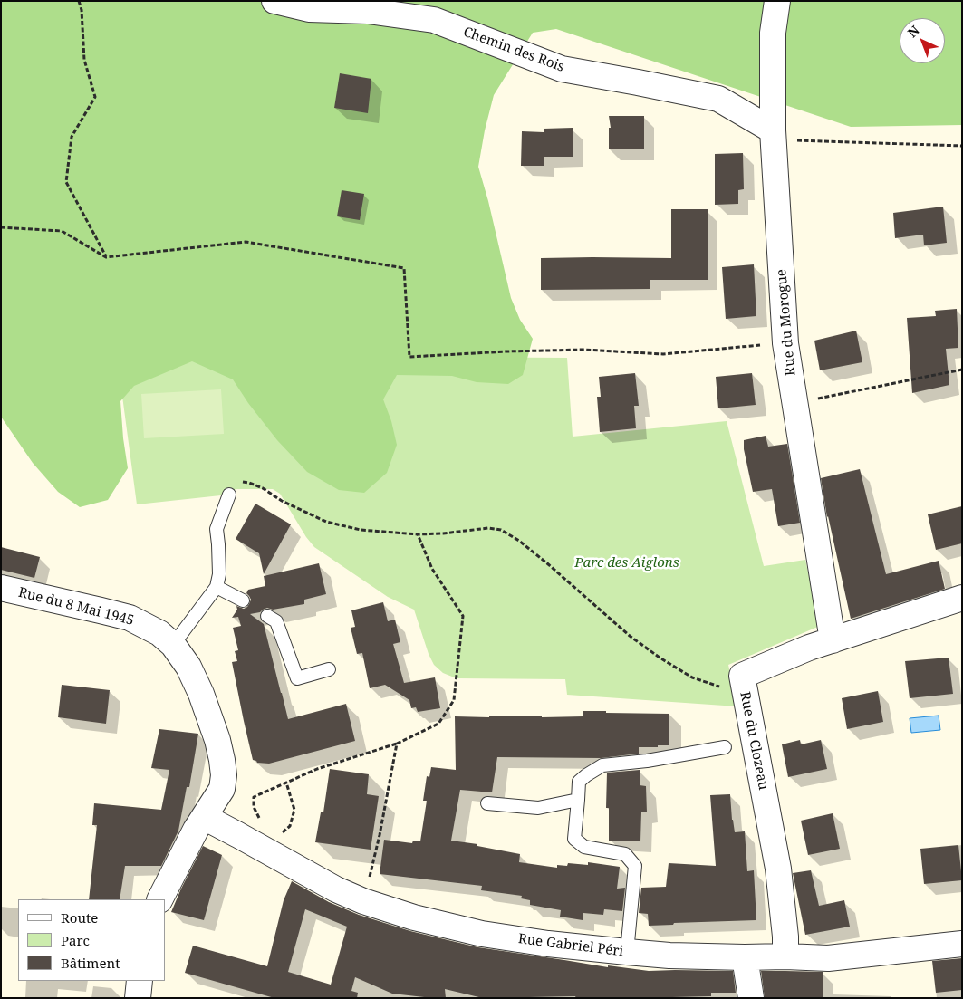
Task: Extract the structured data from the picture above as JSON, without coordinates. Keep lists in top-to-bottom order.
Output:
{
  "streets": {
    "street": [
      "Chemin des Rois",
      "Rue du Morogue",
      "Rue du 8 Mai 1945",
      "Rue du Clozeau",
      "Rue Gabriel Péri"
    ]
  },
  "crossings": [
    ["Chemin des Rois", "Rue du Morogue"],
    ["Rue du Morogue", "Rue du Clozeau"],
    ["Rue du 8 Mai 1945", "Rue Gabriel Péri"],
    ["Rue du Clozeau", "Rue Gabriel Péri"]
  ],
  "parks": ["Parc des Aiglons"],
  "legend": ["Route", "Parc", "Bâtiment"],
  "north": "top left"
}
